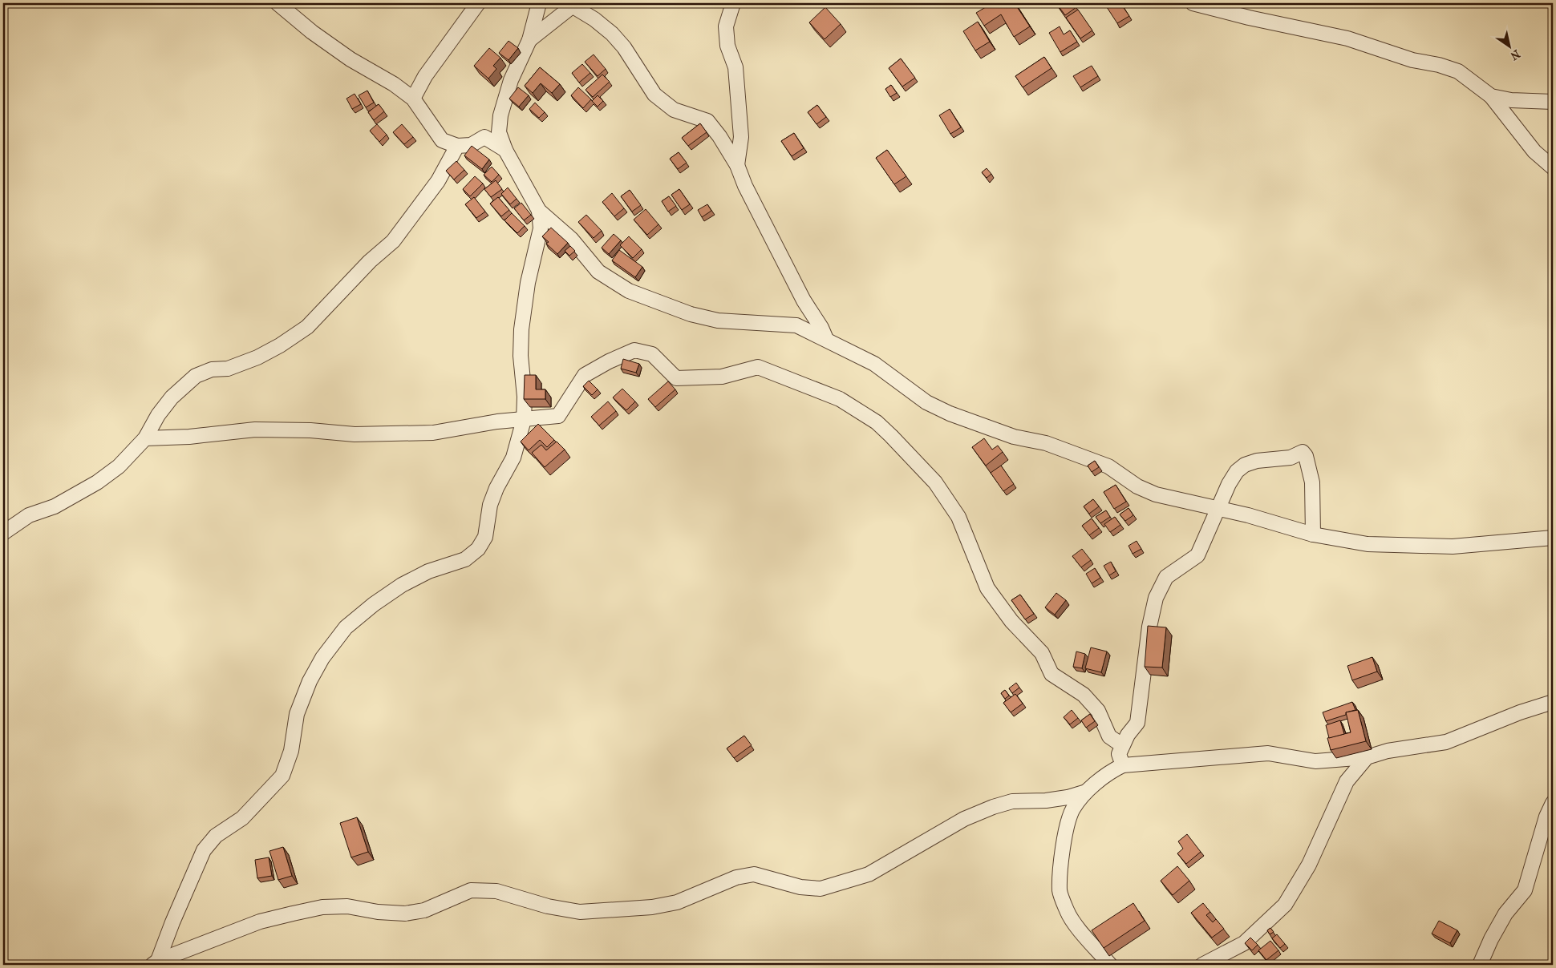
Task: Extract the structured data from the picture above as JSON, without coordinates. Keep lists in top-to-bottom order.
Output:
{
  "north": "bottom right"
}
